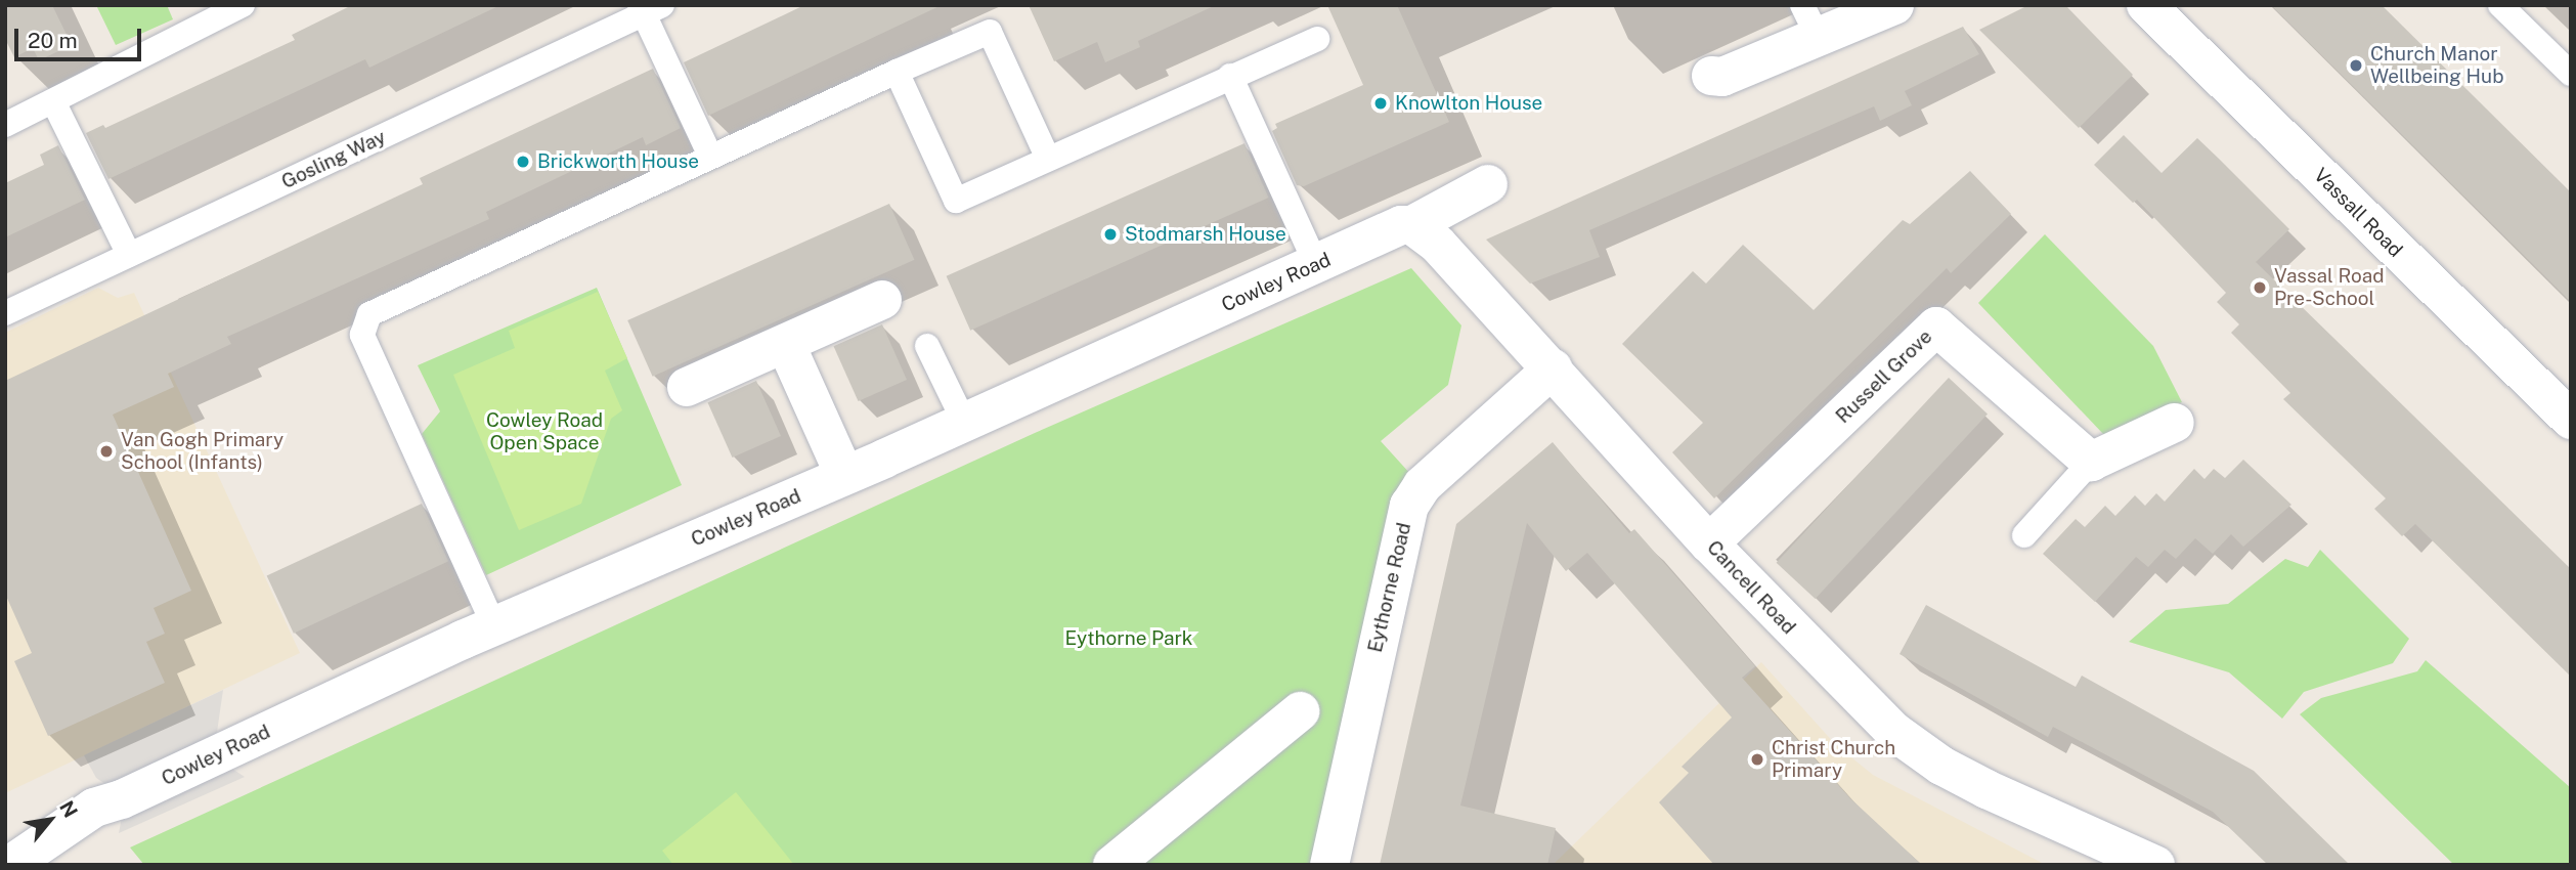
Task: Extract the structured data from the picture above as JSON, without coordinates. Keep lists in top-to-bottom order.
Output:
{
  "streets": {
    "street": [
      "Vassall Road",
      "Cowley Road",
      "Russell Grove",
      "Eythorne Road",
      "Cancell Road"
    ],
    "lane": ["Gosling Way"]
  },
  "crossings": [
    ["Cowley Road", "Cancell Road"],
    ["Russell Grove", "Cancell Road"],
    ["Eythorne Road", "Cancell Road"]
  ],
  "parks": ["Cowley Road Open Space", "Eythorne Park"],
  "places": [
    "Church Manor Wellbeing Hub",
    "Knowlton House",
    "Brickworth House",
    "Stodmarsh House",
    "Vassal Road Pre-School",
    "Van Gogh Primary School (Infants)",
    "Christ Church Primary"
  ],
  "scale_bar": "20 m",
  "north": "top right"
}
